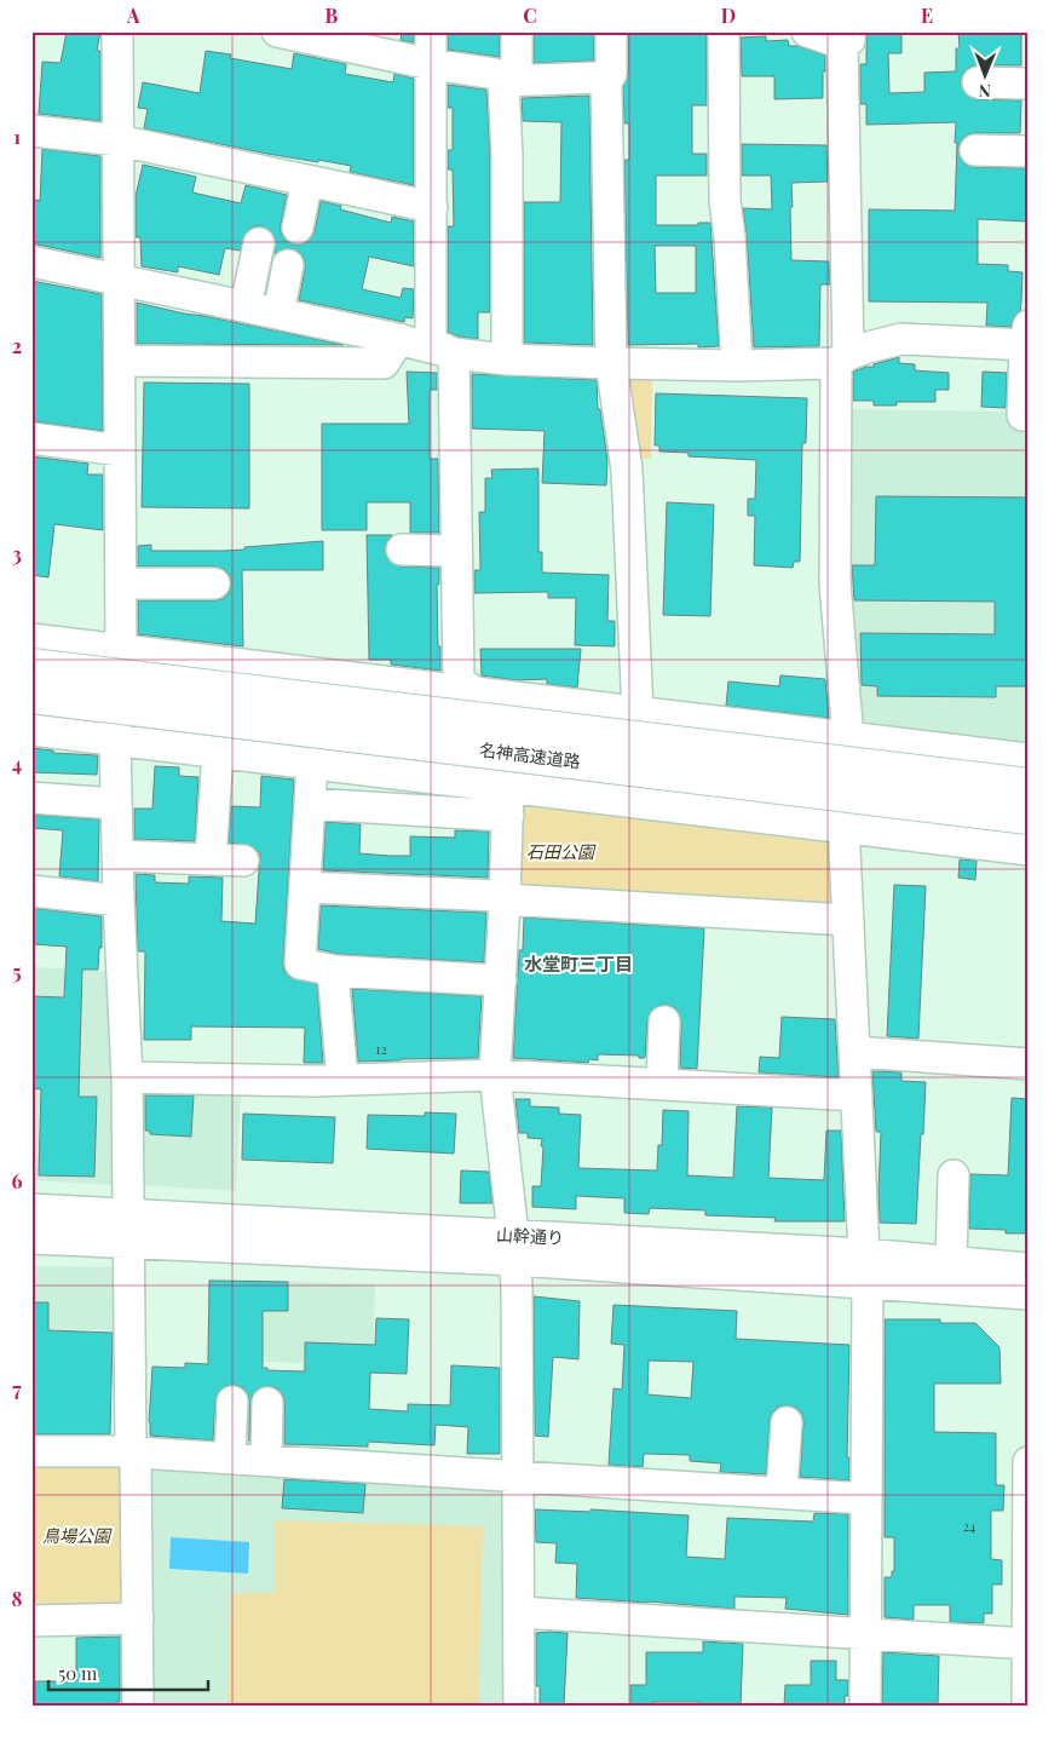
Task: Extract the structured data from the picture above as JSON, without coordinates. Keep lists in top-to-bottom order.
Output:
{
  "streets": {
    "highway": ["名神高速道路"],
    "street": ["山幹通り"]
  },
  "districts": ["水堂町三丁目"],
  "parks": ["石田公園", "鳥場公園"],
  "house_numbers": ["12", "24"],
  "scale_bar": "50 m",
  "north": "bottom",
  "grid": {
    "columns": [
      "A",
      "B",
      "C",
      "D",
      "E"
    ],
    "rows": [
      "1",
      "2",
      "3",
      "4",
      "5",
      "6",
      "7",
      "8"
    ]
  }
}
